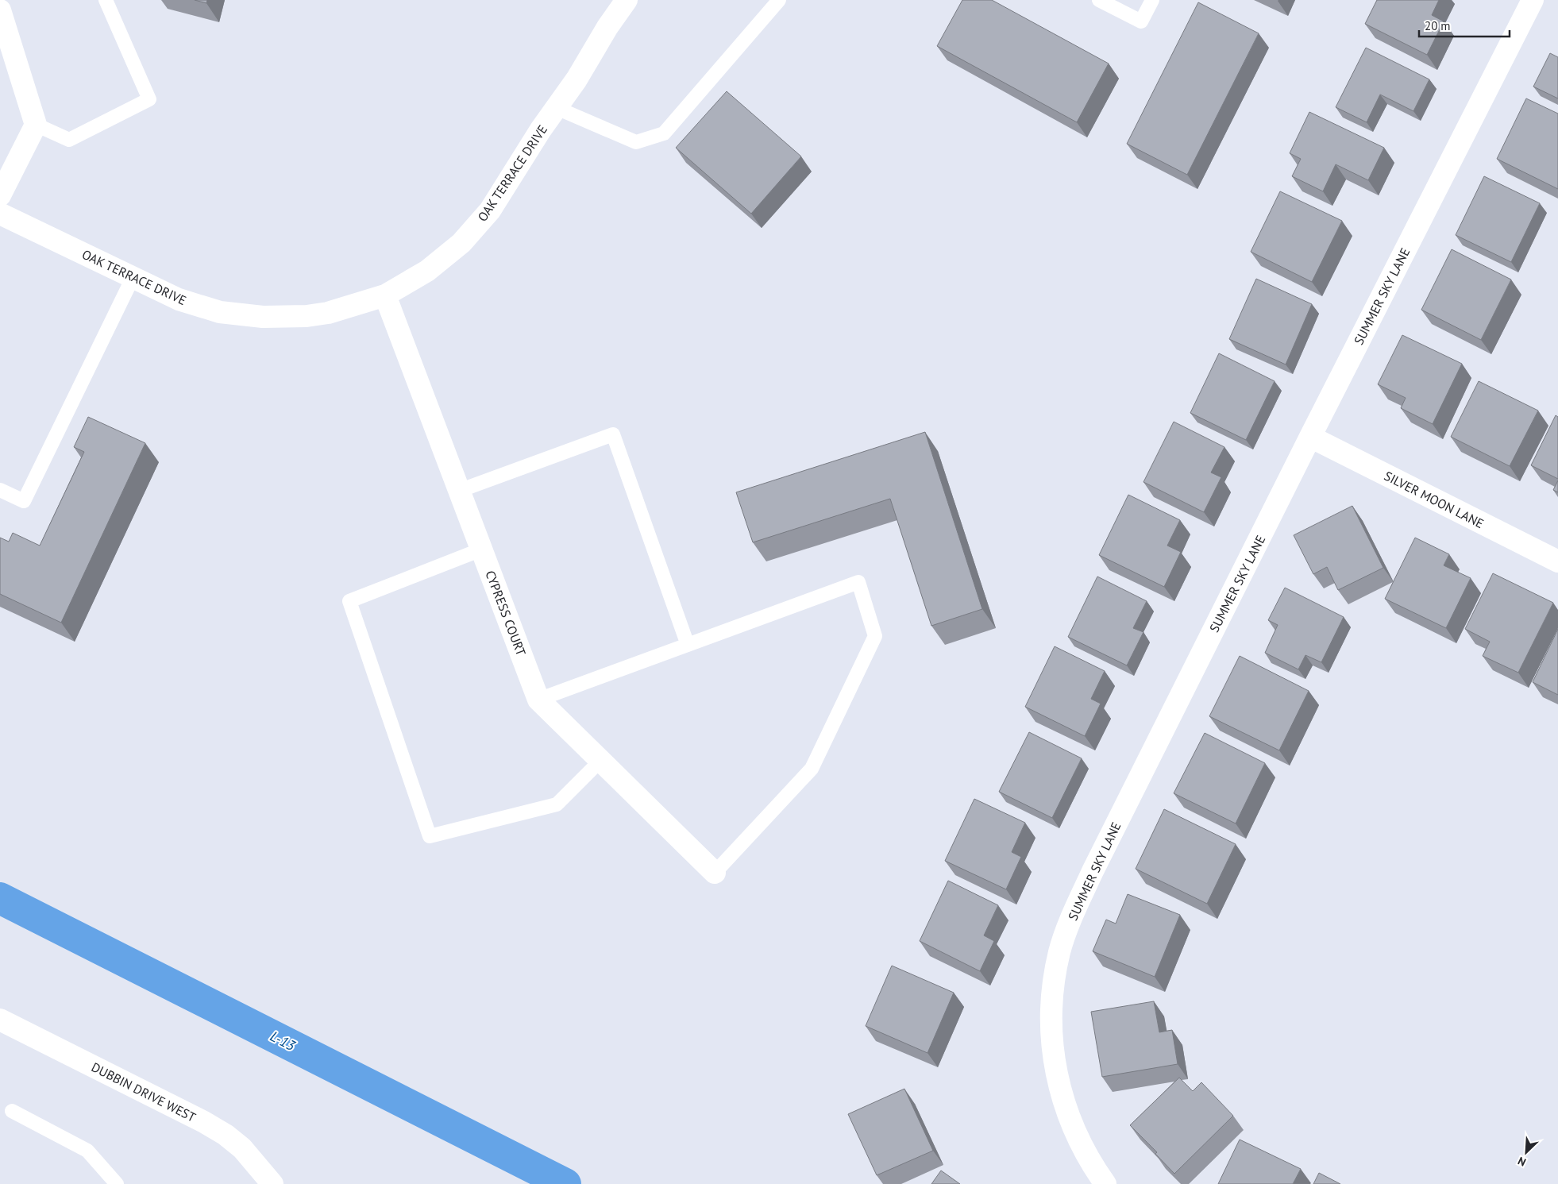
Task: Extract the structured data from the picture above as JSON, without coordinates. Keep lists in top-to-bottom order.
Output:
{
  "streets": {
    "street": [
      "OAK TERRACE DRIVE",
      "SUMMER SKY LANE",
      "SILVER MOON LANE",
      "CYPRESS COURT",
      "DUBBIN DRIVE WEST"
    ]
  },
  "crossings": [
    ["OAK TERRACE DRIVE", "CYPRESS COURT"],
    ["SUMMER SKY LANE", "SILVER MOON LANE"]
  ],
  "water": ["L-13"],
  "scale_bar": "20 m",
  "north": "bottom left"
}
